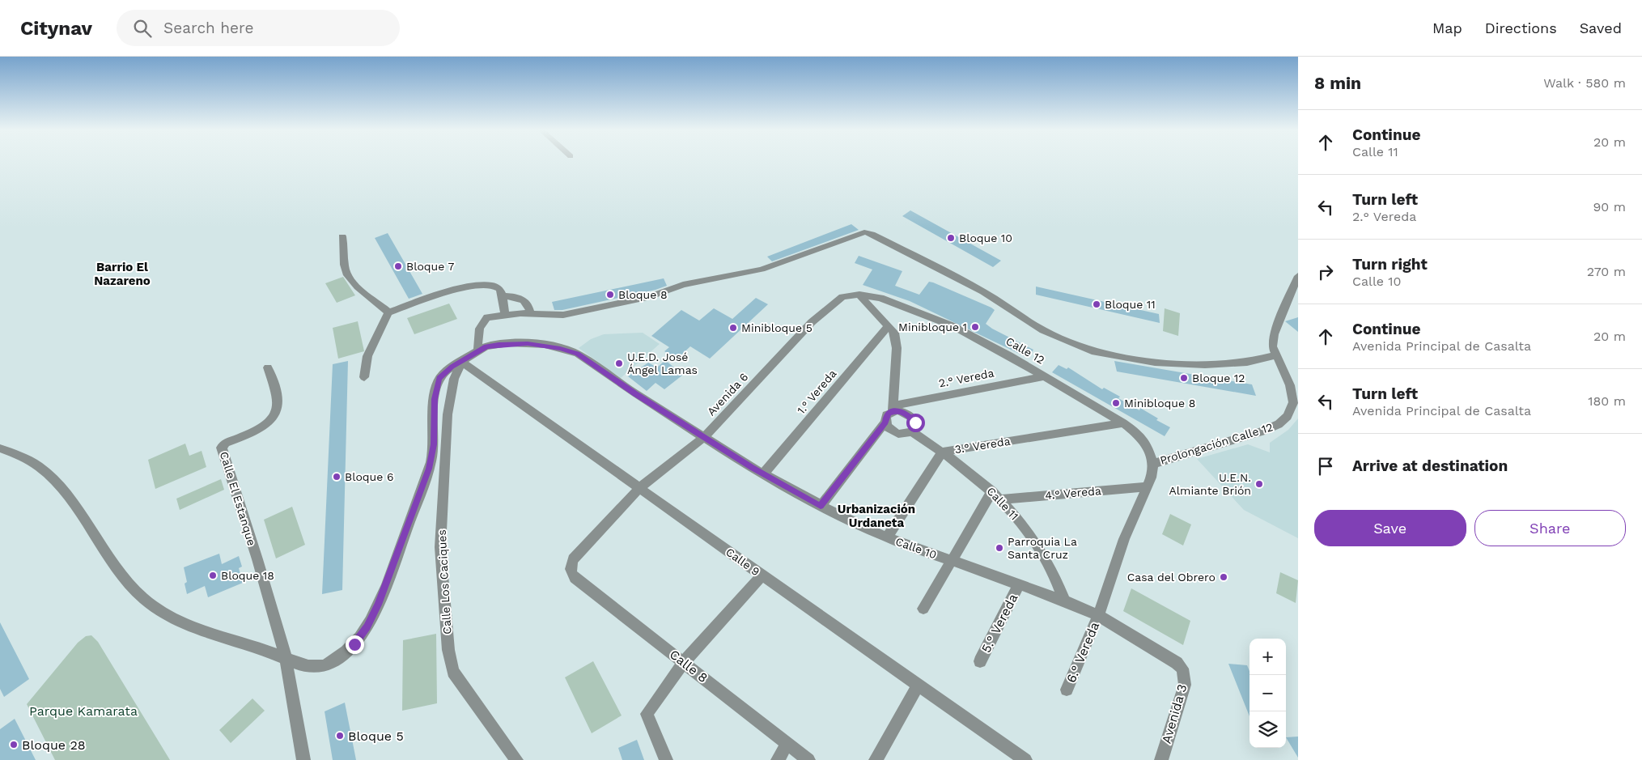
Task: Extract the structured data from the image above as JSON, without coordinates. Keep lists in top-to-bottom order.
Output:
{
  "streets": {
    "street": [
      "Calle 12",
      "2.° Vereda",
      "1.° Vereda",
      "Avenida 6",
      "Prolongación Calle 12",
      "3.° Vereda",
      "4.° Vereda",
      "Calle El Estanque",
      "Calle 11",
      "Calle 10",
      "Calle 9",
      "Calle Los Caciques",
      "5.° Vereda",
      "6.° Vereda",
      "Calle 8",
      "Avenida 3"
    ]
  },
  "crossings": [
    ["Calle 12", "2.° Vereda"],
    ["Calle 12", "Avenida 6"],
    ["Calle 12", "Prolongación Calle 12"],
    ["Calle 12", "3.° Vereda"],
    ["2.° Vereda", "Calle 11"],
    ["1.° Vereda", "Calle 10"],
    ["Avenida 6", "Calle 10"],
    ["Avenida 6", "Calle 9"],
    ["Avenida 6", "Calle 8"],
    ["Prolongación Calle 12", "4.° Vereda"],
    ["Prolongación Calle 12", "Calle 10"],
    ["Prolongación Calle 12", "6.° Vereda"],
    ["3.° Vereda", "Calle 11"],
    ["3.° Vereda", "Calle 10"],
    ["4.° Vereda", "Calle 11"],
    ["Calle El Estanque", "Calle 10"],
    ["Calle 11", "Calle 10"],
    ["Calle 10", "Calle 9"],
    ["Calle 10", "Calle Los Caciques"],
    ["Calle 10", "5.° Vereda"],
    ["Calle 10", "6.° Vereda"],
    ["Calle 10", "Avenida 3"],
    ["Calle 9", "Calle Los Caciques"]
  ],
  "districts": ["Barrio El Nazareno", "Urbanización Urdaneta"],
  "parks": ["Parque Kamarata"],
  "places": [
    "Bloque 10",
    "Bloque 7",
    "Bloque 8",
    "Bloque 11",
    "Minibloque 1",
    "Minibloque 5",
    "U.E.D. José Ángel Lamas",
    "Bloque 12",
    "Minibloque 8",
    "Bloque 6",
    "U.E.N. Almiante Brión",
    "Parroquia La Santa Cruz",
    "Bloque 18",
    "Casa del Obrero",
    "Bloque 5",
    "Bloque 28"
  ],
  "page": {
    "header": "Citynav",
    "search": "Search here",
    "nav": ["Map", "Directions", "Saved"],
    "heading": ["8 min", "Walk · 580 m"],
    "list": [
      ["Continue", "Calle 11", "20 m"],
      ["Turn left", "2.° Vereda", "90 m"],
      ["Turn right", "Calle 10", "270 m"],
      ["Continue", "Avenida Principal de Casalta", "20 m"],
      ["Turn left", "Avenida Principal de Casalta", "180 m"],
      "Arrive at destination"
    ],
    "buttons": ["Save", "Share"],
    "map_buttons": ["+", "−"]
  }
}
